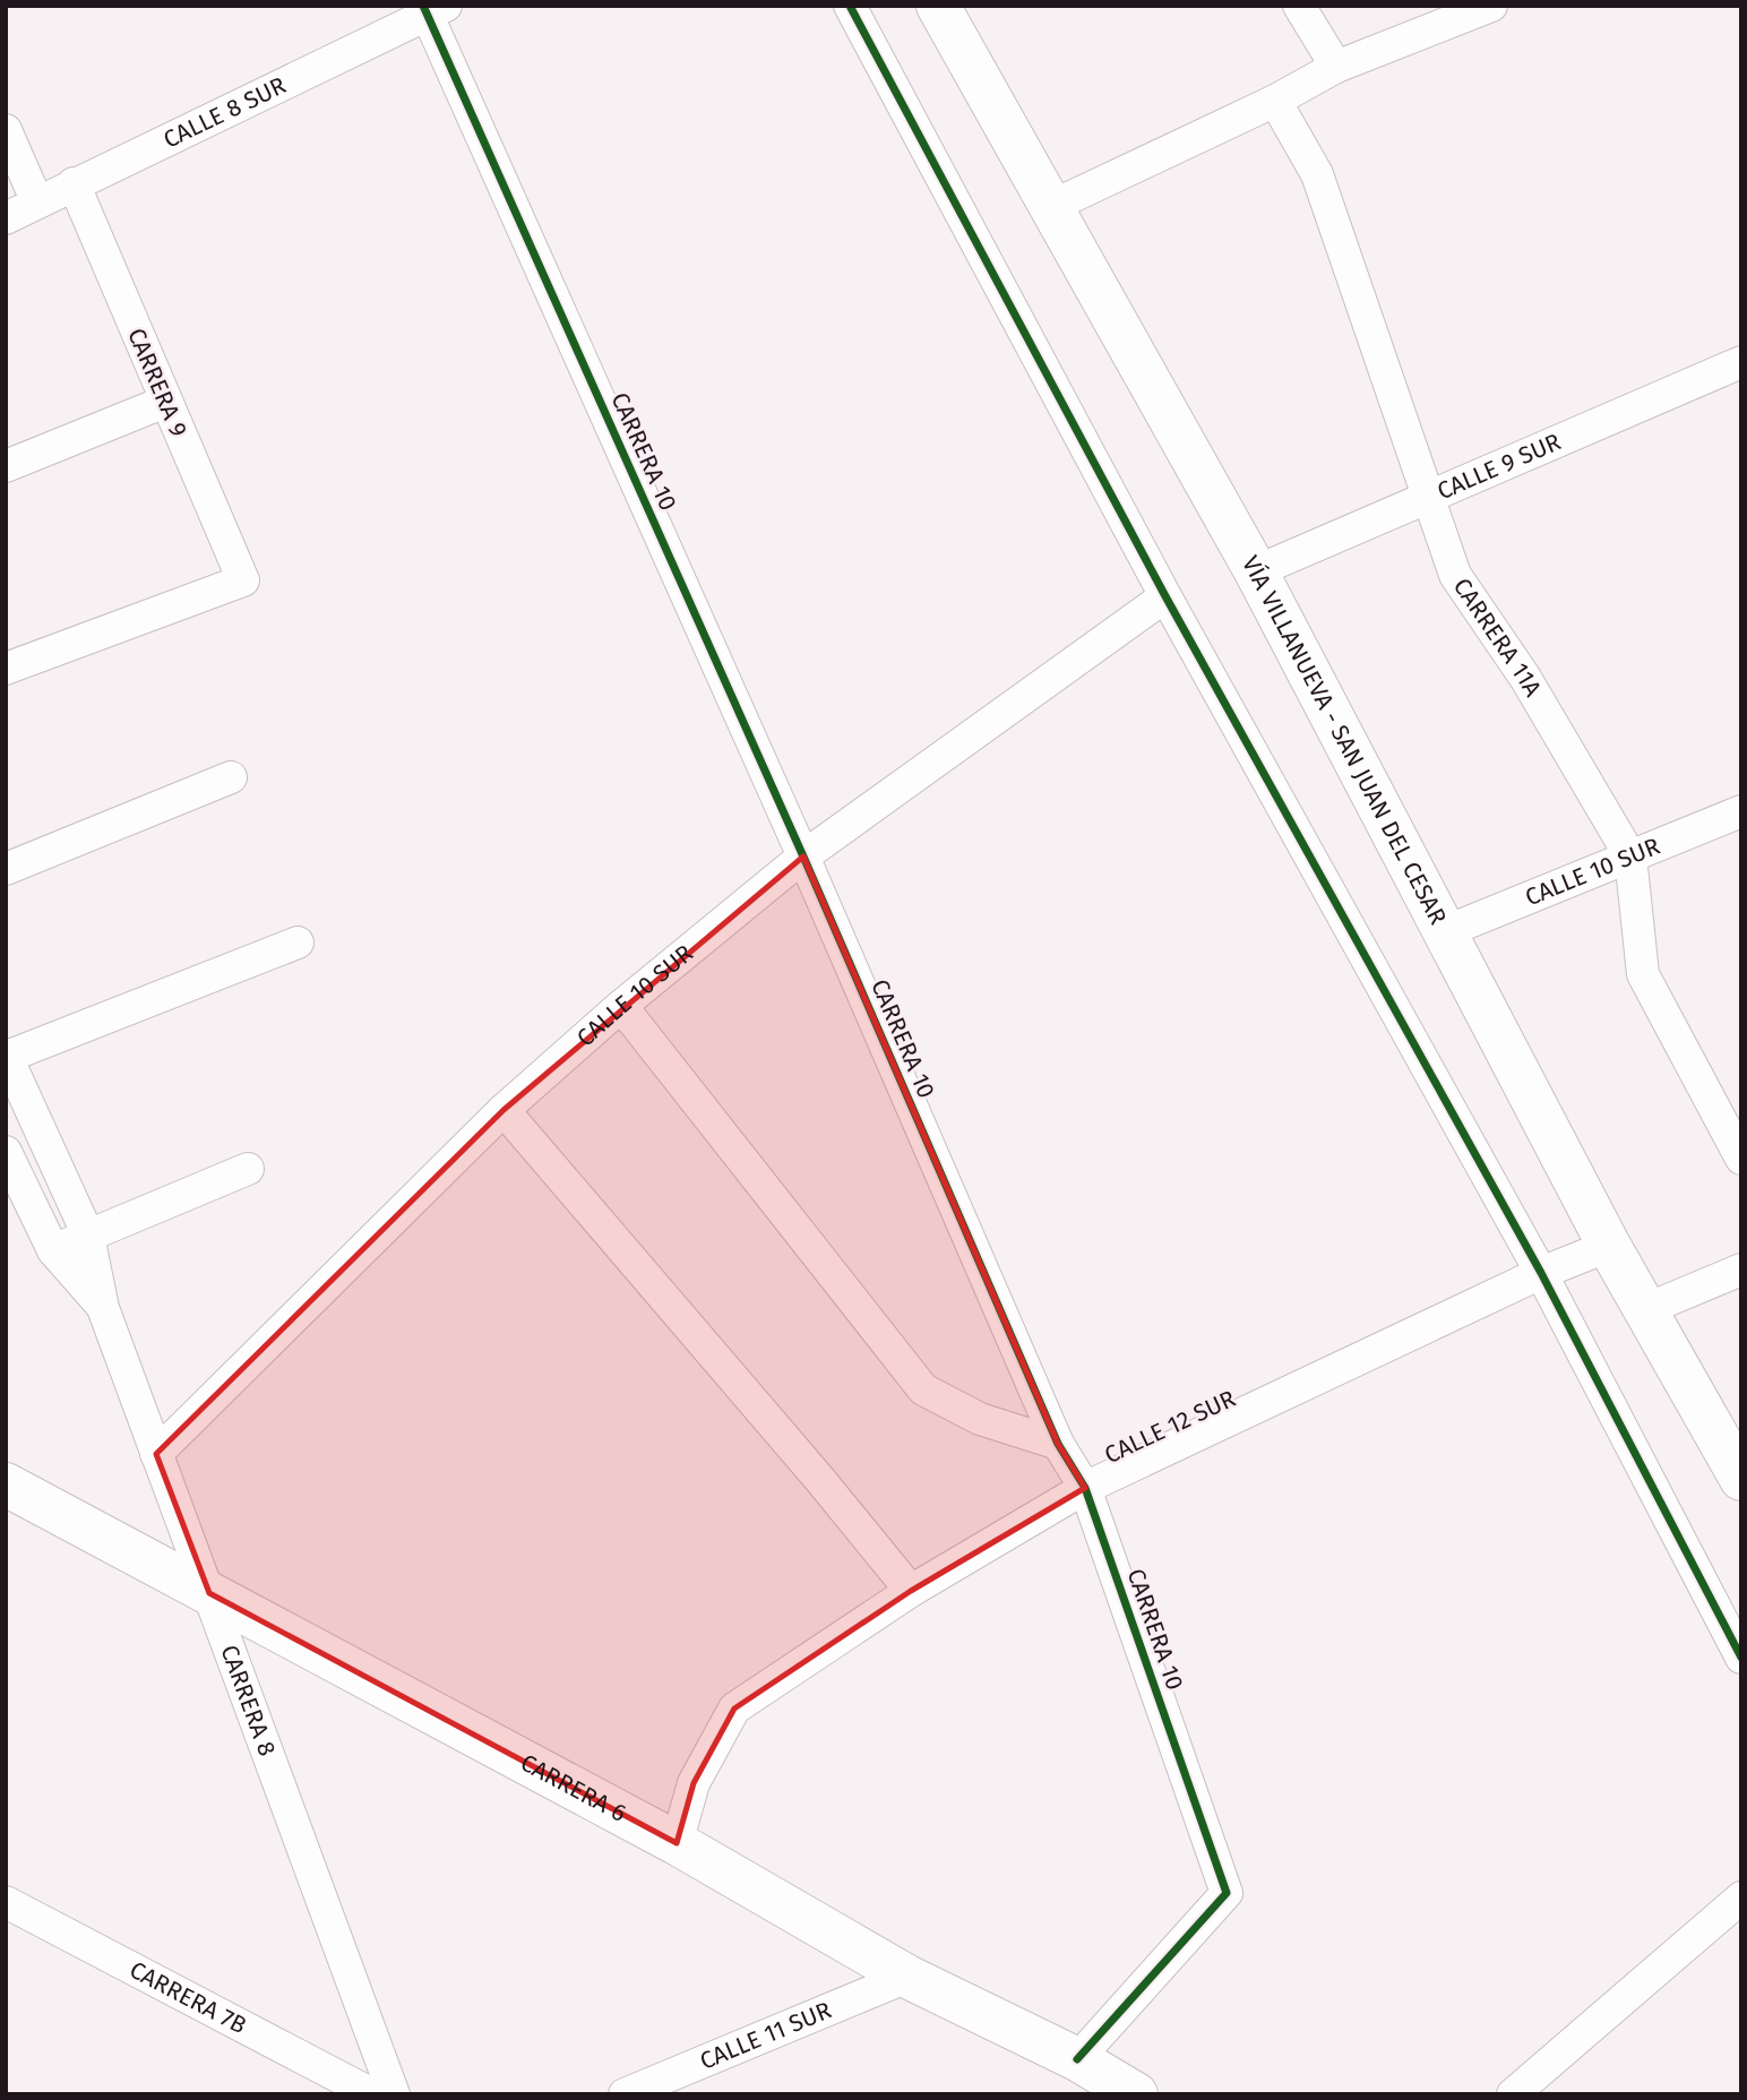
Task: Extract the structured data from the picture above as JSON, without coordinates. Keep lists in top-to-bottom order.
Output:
{
  "streets": {
    "main road": ["VÍA VILLANUEVA - SAN JUAN DEL CESAR", "CARRERA 6"],
    "street": [
      "CALLE 8 SUR",
      "CARRERA 9",
      "CARRERA 10",
      "CALLE 9 SUR",
      "CARRERA 11A",
      "CALLE 10 SUR",
      "CALLE 12 SUR",
      "CARRERA 8",
      "CARRERA 7B",
      "CALLE 11 SUR"
    ]
  },
  "crossings": [
    ["CALLE 8 SUR", "CARRERA 9"],
    ["CALLE 8 SUR", "CARRERA 10"],
    ["CARRERA 10", "CALLE 10 SUR"],
    ["CARRERA 10", "CALLE 12 SUR"],
    ["CARRERA 10", "CARRERA 6"],
    ["CALLE 9 SUR", "CARRERA 11A"],
    ["CALLE 9 SUR", "VÍA VILLANUEVA - SAN JUAN DEL CESAR"],
    ["CARRERA 11A", "CALLE 10 SUR"],
    ["VÍA VILLANUEVA - SAN JUAN DEL CESAR", "CALLE 10 SUR"],
    ["VÍA VILLANUEVA - SAN JUAN DEL CESAR", "CALLE 12 SUR"],
    ["CALLE 10 SUR", "CARRERA 8"],
    ["CALLE 12 SUR", "CARRERA 6"],
    ["CARRERA 8", "CARRERA 6"],
    ["CARRERA 6", "CALLE 11 SUR"]
  ]
}
